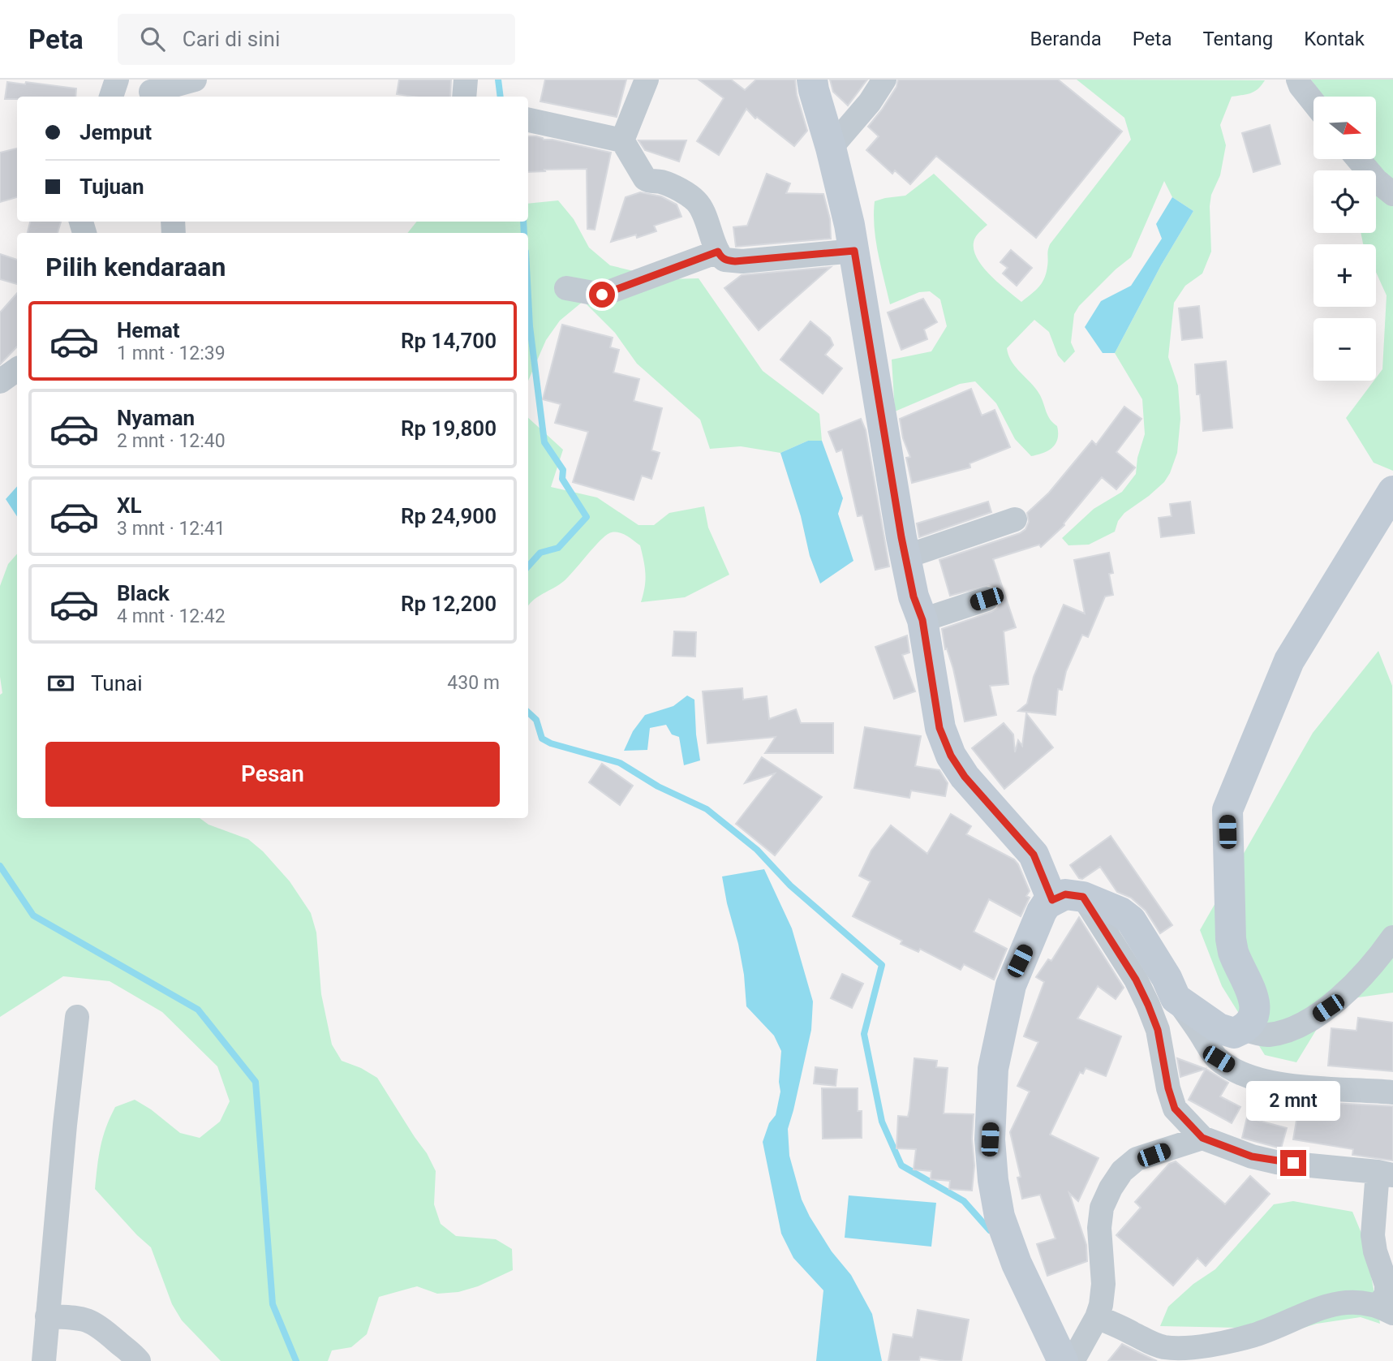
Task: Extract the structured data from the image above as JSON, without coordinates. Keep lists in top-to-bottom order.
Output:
{
  "north": "right",
  "page": {
    "header": "Peta",
    "search": "Cari di sini",
    "nav": [
      "Beranda",
      "Peta",
      "Tentang",
      "Kontak"
    ],
    "map_buttons": ["+", "−"],
    "banner": ["Jemput", "Tujuan"],
    "heading": "Pilih kendaraan",
    "list": [
      {
        "name": "Hemat",
        "note": "1 mnt · 12:39",
        "value": "Rp 14,700"
      },
      {
        "name": "Nyaman",
        "note": "2 mnt · 12:40",
        "value": "Rp 19,800"
      },
      {
        "name": "XL",
        "note": "3 mnt · 12:41",
        "value": "Rp 24,900"
      },
      {
        "name": "Black",
        "note": "4 mnt · 12:42",
        "value": "Rp 12,200"
      }
    ],
    "pay": ["Tunai", "430 m"],
    "buttons": "Pesan",
    "bubble": "2 mnt"
  }
}
